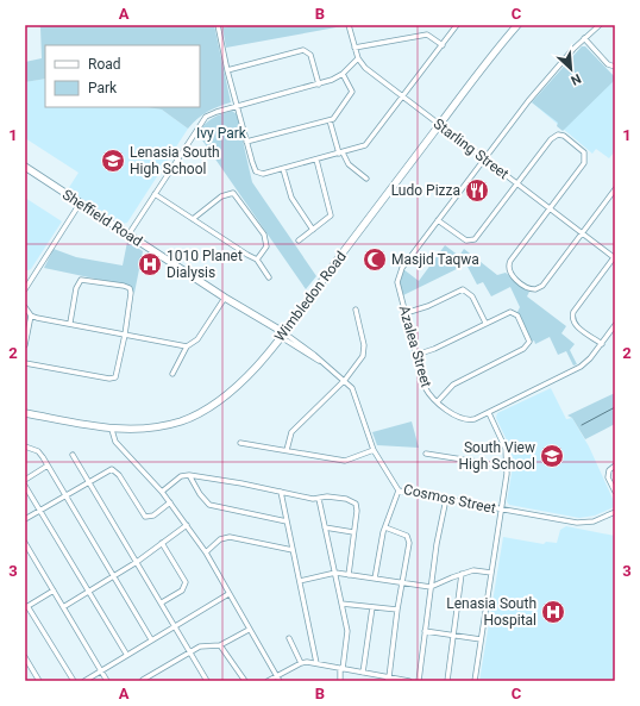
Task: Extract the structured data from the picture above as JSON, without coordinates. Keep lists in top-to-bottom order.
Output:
{
  "streets": {
    "street": [
      "Starling Street",
      "Sheffield Road",
      "Wimbledon Road",
      "Azalea Street",
      "Cosmos Street"
    ]
  },
  "crossings": [
    ["Starling Street", "Wimbledon Road"],
    ["Starling Street", "Azalea Street"],
    ["Sheffield Road", "Wimbledon Road"],
    ["Sheffield Road", "Cosmos Street"],
    ["Wimbledon Road", "Cosmos Street"]
  ],
  "parks": ["Ivy Park"],
  "places": {
    "school or university": ["Lenasia South High School", "South View High School"],
    "restaurant": ["Ludo Pizza"],
    "mosque": ["Masjid Taqwa"],
    "hospital": ["1010 Planet Dialysis", "Lenasia South Hospital"]
  },
  "legend": ["Road", "Park"],
  "north": "bottom right",
  "grid": {
    "columns": ["A", "B", "C"],
    "rows": ["1", "2", "3"]
  }
}
